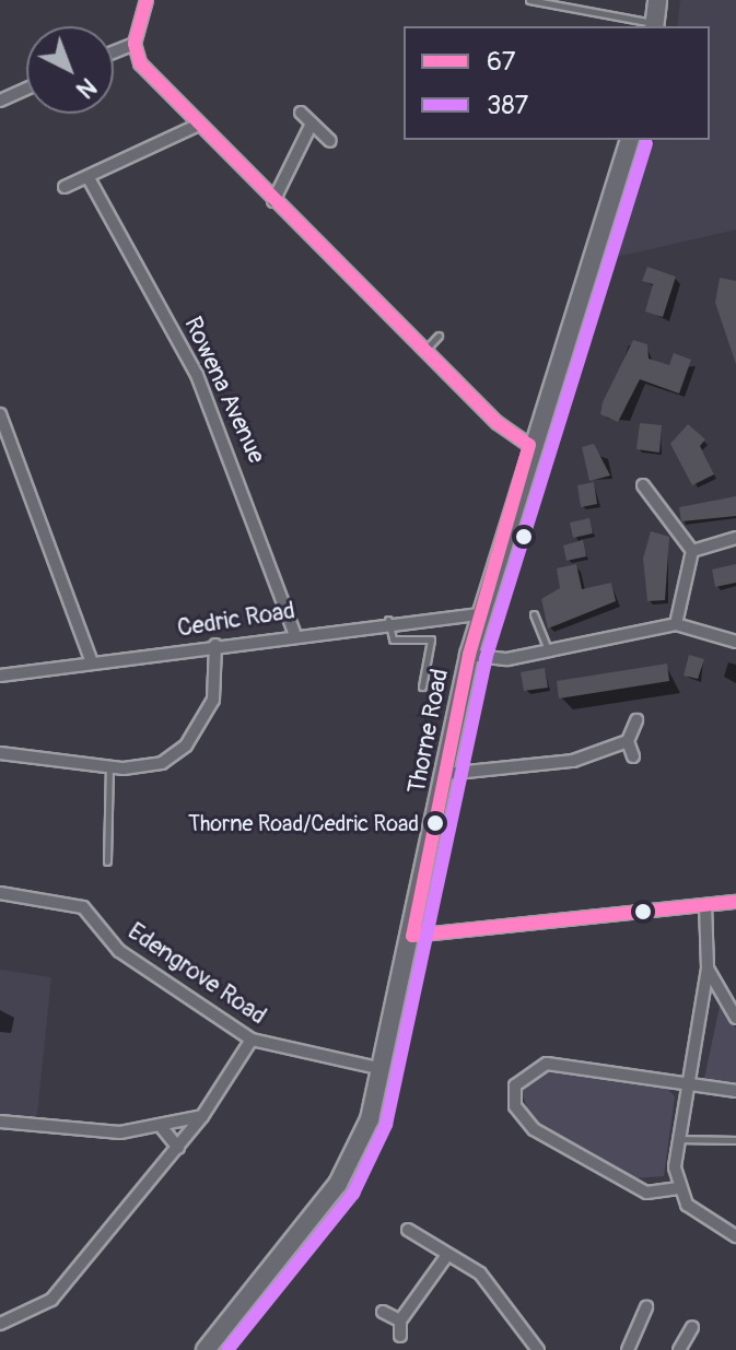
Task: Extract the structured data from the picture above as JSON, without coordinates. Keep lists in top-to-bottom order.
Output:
{
  "streets": {
    "main road": ["Thorne Road"],
    "street": ["Rowena Avenue", "Cedric Road", "Edengrove Road"]
  },
  "crossings": [
    ["Rowena Avenue", "Cedric Road"],
    ["Cedric Road", "Thorne Road"],
    ["Thorne Road", "Edengrove Road"]
  ],
  "places": ["Thorne Road/Cedric Road"],
  "lines": ["transit line 67", "transit line 387"],
  "legend": ["67", "387"],
  "north": "bottom right"
}
